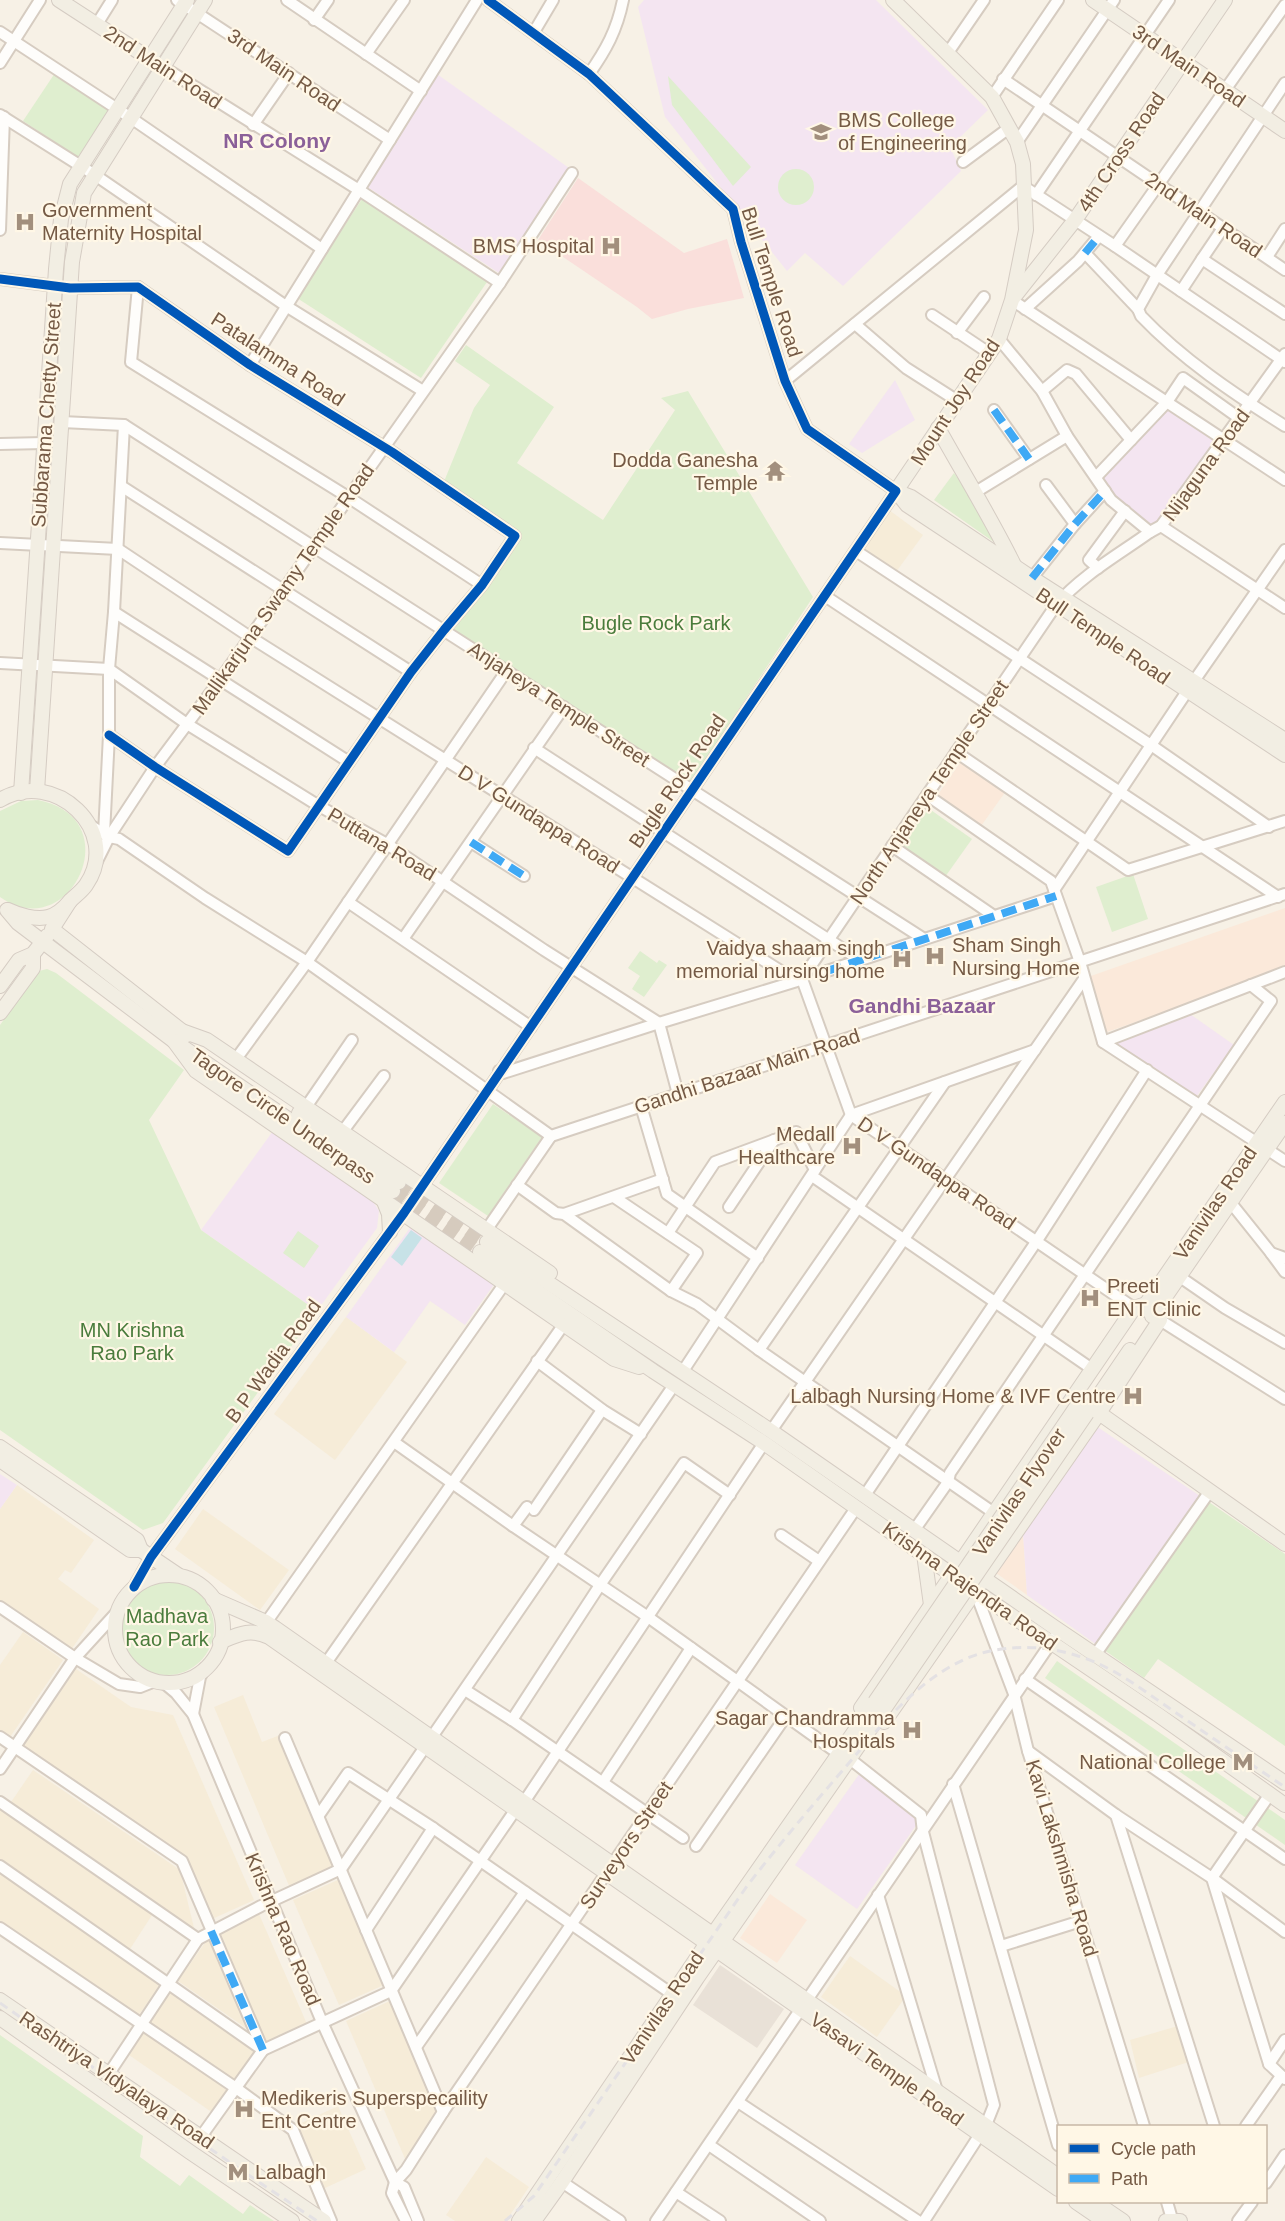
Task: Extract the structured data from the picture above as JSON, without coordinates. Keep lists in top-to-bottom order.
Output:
{
  "streets": {
    "main road": [
      "3rd Main Road",
      "2nd Main Road",
      "4th Cross Road",
      "Bull Temple Road",
      "Mount Joy Road",
      "Subbarama Chetty Street",
      "Tagore Circle Underpass",
      "Vanivilas Road",
      "Vanivilas Flyover",
      "Krishna Rajendra Road",
      "Vasavi Temple Road",
      "Rashtriya Vidyalaya Road"
    ],
    "street": [
      "Patalamma Road",
      "Nijaguna Road",
      "Mallikarjuna Swamy Temple Road",
      "Anjaheya Temple Street",
      "Bugle Rock Road",
      "North Anjaneya Temple Street",
      "D V Gundappa Road",
      "Puttana Road",
      "Gandhi Bazaar Main Road",
      "B P Wadia Road",
      "Surveyors Street",
      "Kavi Lakshmisha Road",
      "Krishna Rao Road"
    ]
  },
  "crossings": [
    ["3rd Main Road", "4th Cross Road"],
    ["3rd Main Road", "Subbarama Chetty Street"],
    ["2nd Main Road", "4th Cross Road"],
    ["2nd Main Road", "Subbarama Chetty Street"],
    ["4th Cross Road", "Mount Joy Road"],
    ["Bull Temple Road", "Mount Joy Road"],
    ["Bull Temple Road", "Nijaguna Road"],
    ["Bull Temple Road", "Bugle Rock Road"],
    ["Bull Temple Road", "North Anjaneya Temple Street"],
    ["Patalamma Road", "Mallikarjuna Swamy Temple Road"],
    ["Mount Joy Road", "Bugle Rock Road"],
    ["Subbarama Chetty Street", "Anjaheya Temple Street"],
    ["Nijaguna Road", "North Anjaneya Temple Street"],
    ["Mallikarjuna Swamy Temple Road", "Anjaheya Temple Street"],
    ["Mallikarjuna Swamy Temple Road", "D V Gundappa Road"],
    ["Mallikarjuna Swamy Temple Road", "Puttana Road"],
    ["Anjaheya Temple Street", "Bugle Rock Road"],
    ["Anjaheya Temple Street", "North Anjaneya Temple Street"],
    ["Bugle Rock Road", "D V Gundappa Road"],
    ["Bugle Rock Road", "Puttana Road"],
    ["Bugle Rock Road", "B P Wadia Road"],
    ["North Anjaneya Temple Street", "D V Gundappa Road"],
    ["D V Gundappa Road", "Gandhi Bazaar Main Road"],
    ["D V Gundappa Road", "Vanivilas Road"],
    ["D V Gundappa Road", "Vanivilas Flyover"],
    ["Vanivilas Road", "Vanivilas Flyover"],
    ["Vanivilas Road", "Vasavi Temple Road"],
    ["B P Wadia Road", "Krishna Rao Road"],
    ["Krishna Rajendra Road", "Surveyors Street"],
    ["Krishna Rajendra Road", "Kavi Lakshmisha Road"],
    ["Surveyors Street", "Krishna Rao Road"],
    ["Surveyors Street", "Vasavi Temple Road"]
  ],
  "districts": ["NR Colony", "Gandhi Bazaar"],
  "parks": ["Bugle Rock Park", "MN Krishna Rao Park", "Madhava Rao Park"],
  "places": {
    "school or university": ["BMS College of Engineering"],
    "hospital": [
      "Government Maternity Hospital",
      "BMS Hospital",
      "Sham Singh Nursing Home",
      "Vaidya shaam singh memorial nursing home",
      "Medall Healthcare",
      "Preeti ENT Clinic",
      "Lalbagh Nursing Home & IVF Centre",
      "Sagar Chandramma Hospitals",
      "Medikeris Superspecaility Ent Centre"
    ],
    "temple": ["Dodda Ganesha Temple"],
    "metro station": ["National College", "Lalbagh"]
  },
  "legend": ["Cycle path", "Path"]
}
